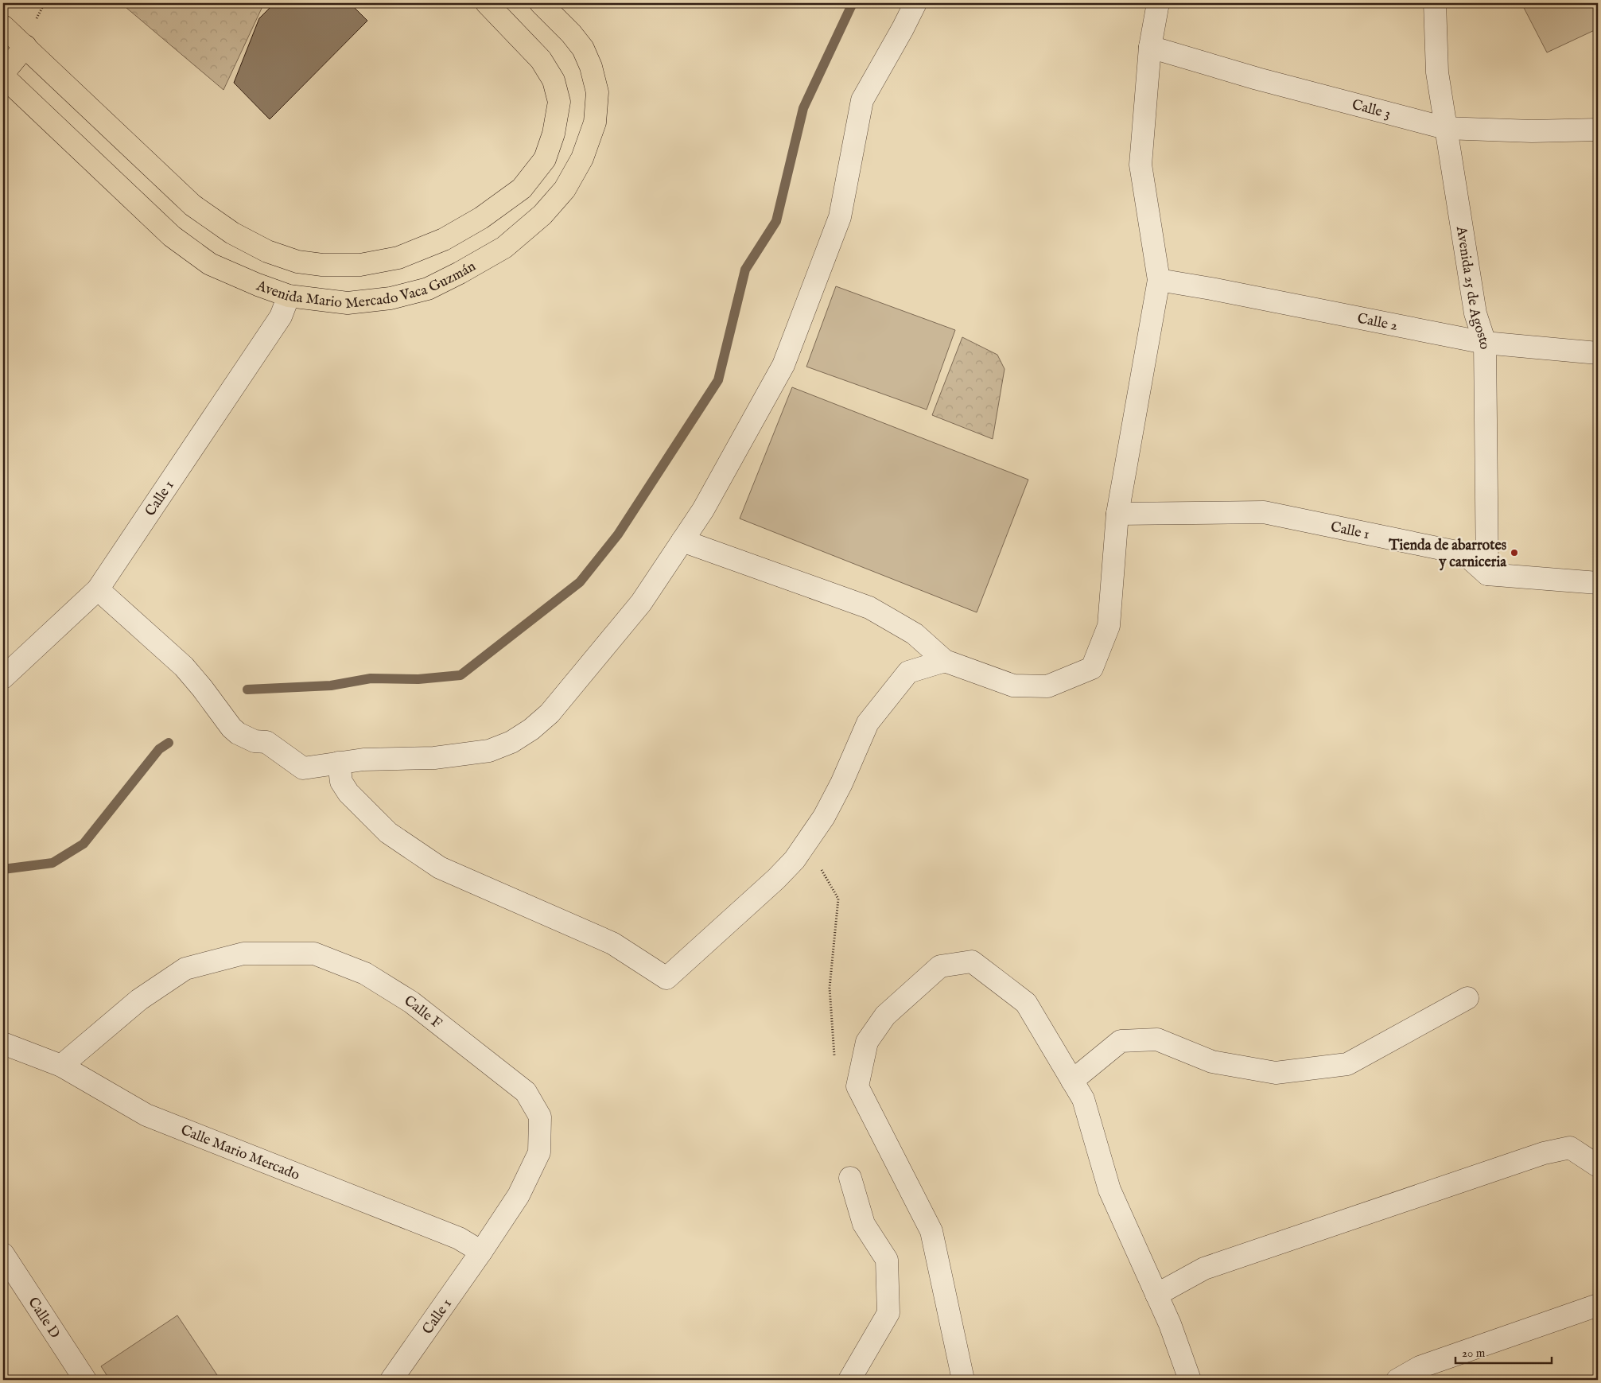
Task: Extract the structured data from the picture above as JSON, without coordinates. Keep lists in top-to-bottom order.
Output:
{
  "streets": {
    "main road": ["Avenida Mario Mercado Vaca Guzmán"],
    "street": [
      "Calle 3",
      "Avenida 25 de Agosto",
      "Calle 2",
      "Calle 1",
      "Calle F",
      "Calle Mario Mercado",
      "Calle D"
    ]
  },
  "crossings": [
    ["Calle 3", "Avenida 25 de Agosto"],
    ["Avenida Mario Mercado Vaca Guzmán", "Calle 1"],
    ["Avenida 25 de Agosto", "Calle 2"],
    ["Avenida 25 de Agosto", "Calle 1"],
    ["Calle 1", "Calle F"],
    ["Calle 1", "Calle Mario Mercado"],
    ["Calle F", "Calle Mario Mercado"]
  ],
  "places": ["Tienda de abarrotes y carniceria"],
  "scale_bar": "20 m"
}
